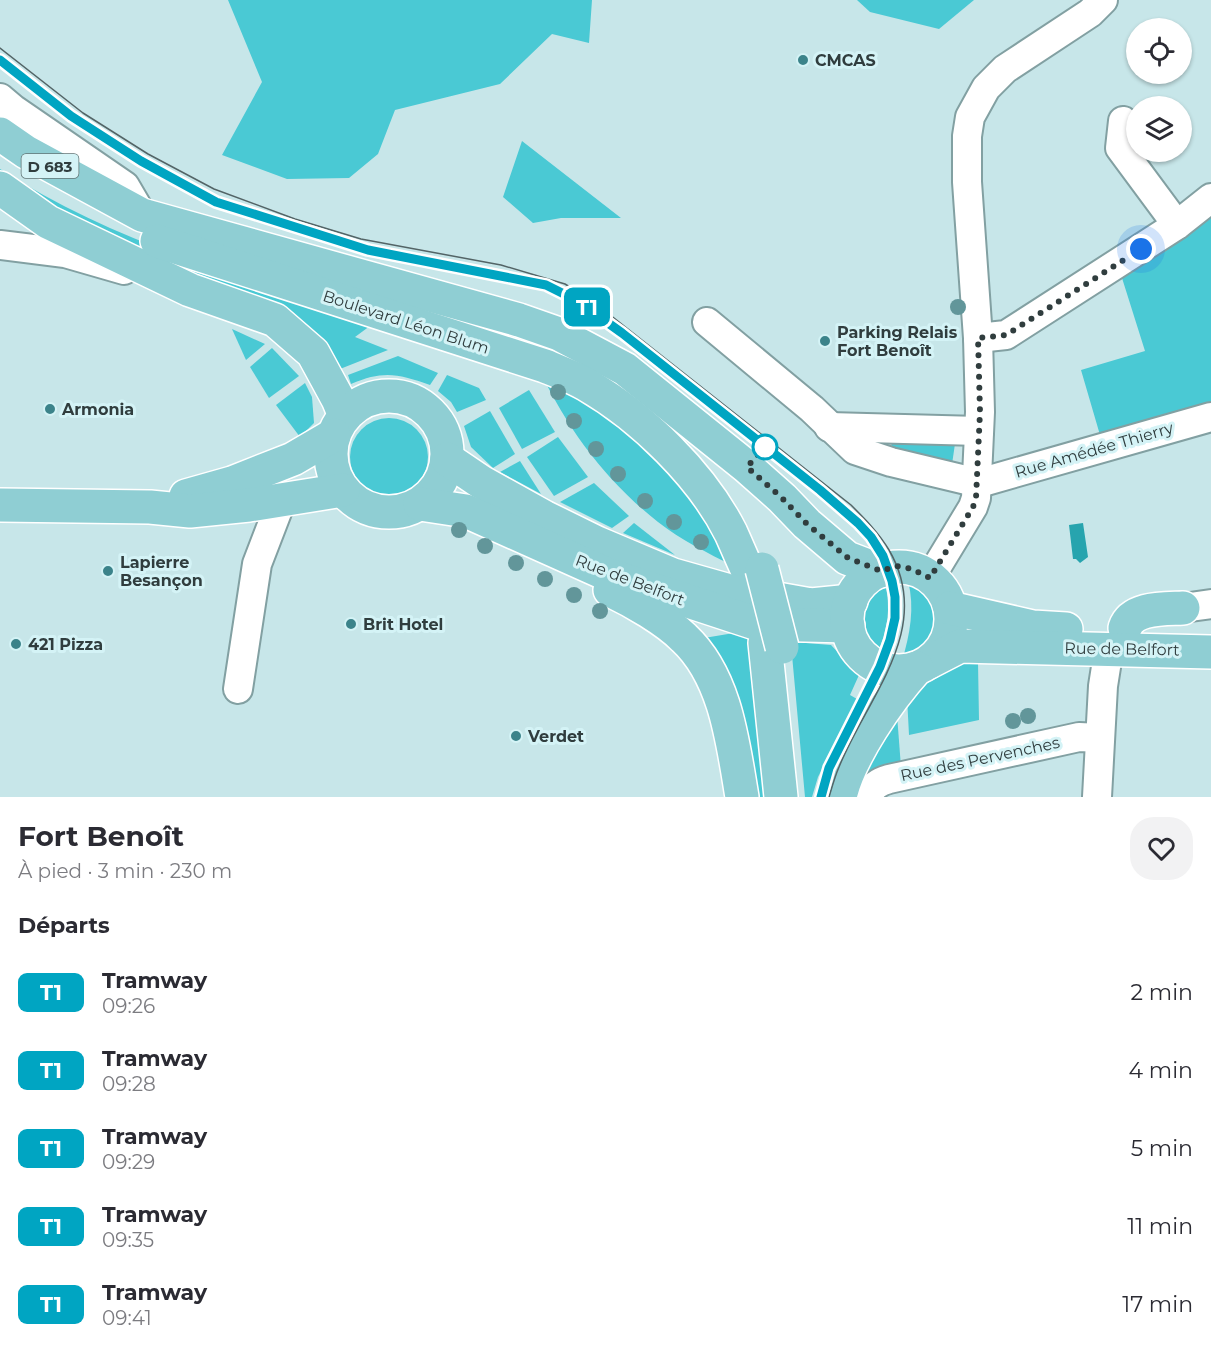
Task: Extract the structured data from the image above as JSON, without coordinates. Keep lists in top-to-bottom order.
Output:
{
  "streets": {
    "main road": ["D 683", "Boulevard Léon Blum", "Rue de Belfort"],
    "street": ["Rue Amédée Thierry", "Rue des Pervenches"]
  },
  "crossings": [
    ["D 683", "Boulevard Léon Blum"],
    ["D 683", "Rue de Belfort"]
  ],
  "places": [
    "CMCAS",
    "Parking Relais Fort Benoît",
    "Armonia",
    "Lapierre Besançon",
    "Brit Hotel",
    "421 Pizza",
    "Verdet"
  ],
  "lines": ["tram line T1"],
  "page": {
    "on_map": "T1",
    "heading": [
      ["Fort Benoît", "À pied · 3 min · 230 m"],
      "Départs"
    ],
    "list": [
      {
        "mark": "T1",
        "name": "Tramway",
        "note": "09:26",
        "value": "2 min"
      },
      {
        "mark": "T1",
        "name": "Tramway",
        "note": "09:28",
        "value": "4 min"
      },
      {
        "mark": "T1",
        "name": "Tramway",
        "note": "09:29",
        "value": "5 min"
      },
      {
        "mark": "T1",
        "name": "Tramway",
        "note": "09:35",
        "value": "11 min"
      },
      {
        "mark": "T1",
        "name": "Tramway",
        "note": "09:41",
        "value": "17 min"
      }
    ]
  }
}
